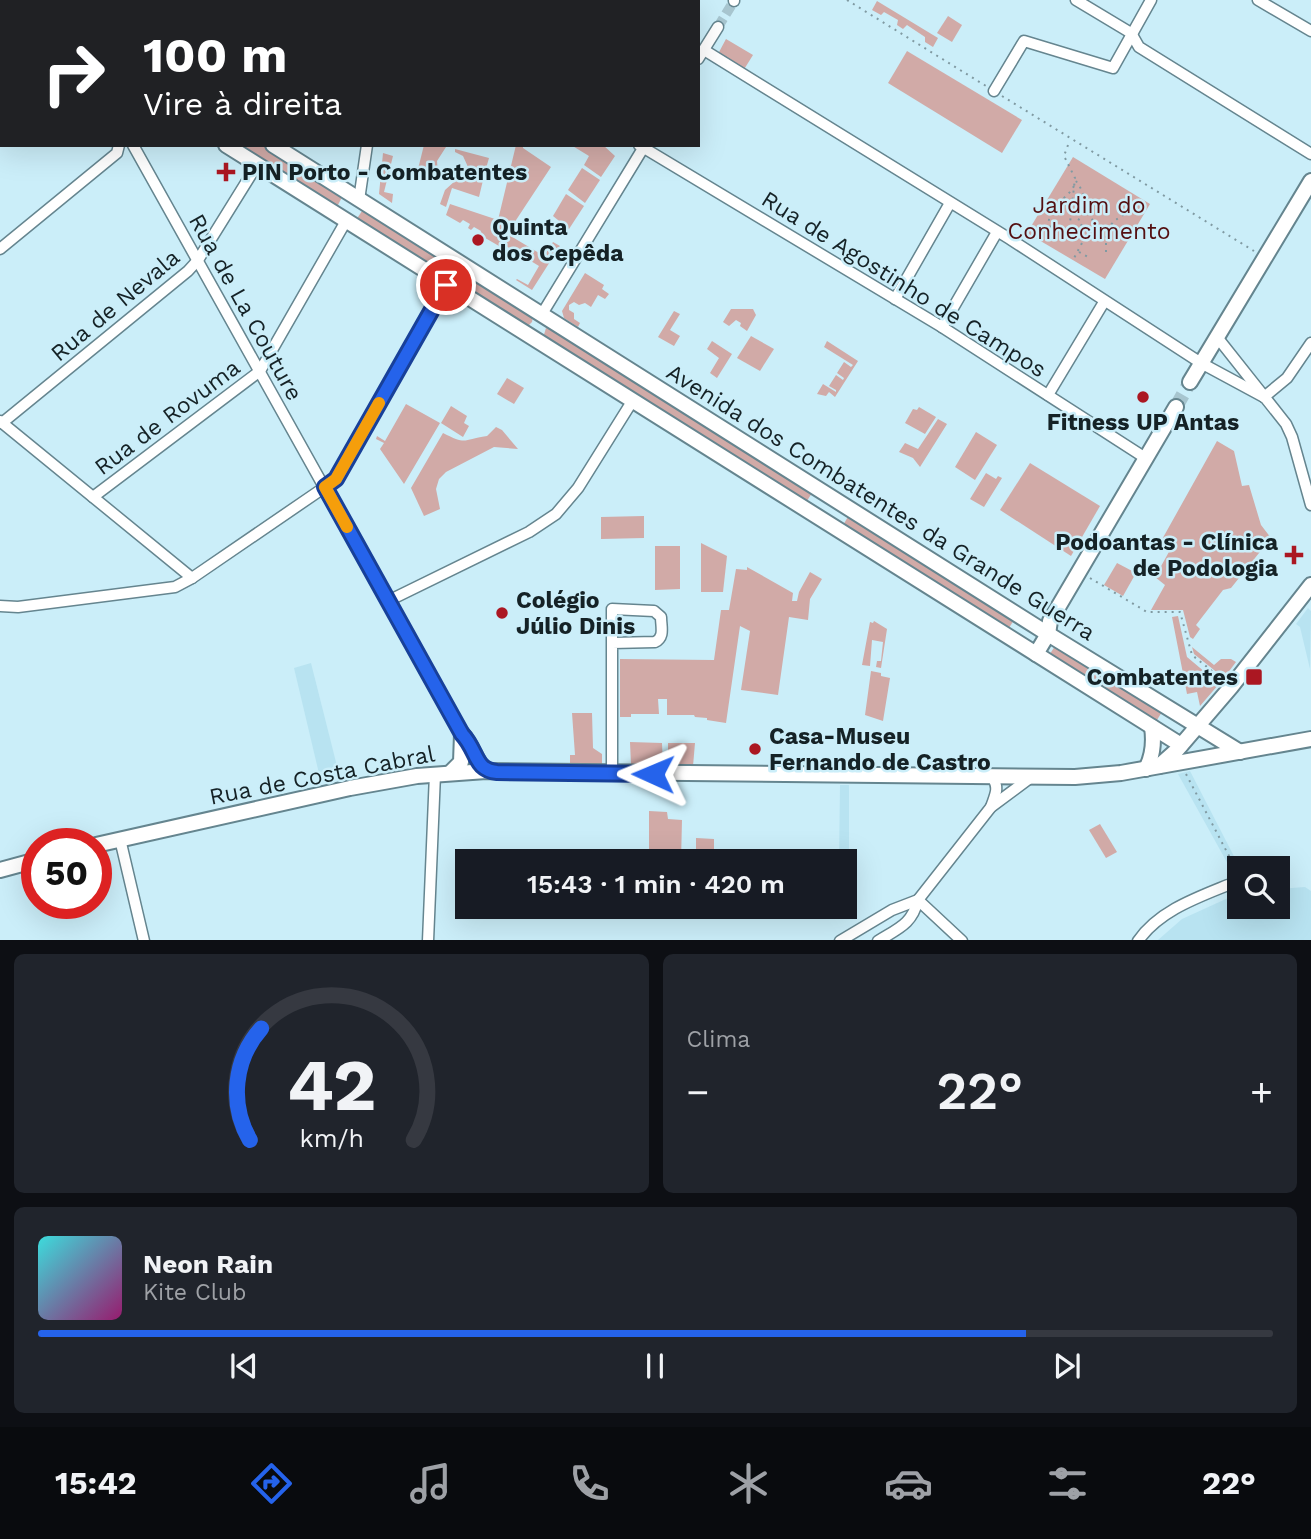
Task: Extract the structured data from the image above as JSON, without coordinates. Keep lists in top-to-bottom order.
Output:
{
  "streets": {
    "main road": ["Avenida dos Combatentes da Grande Guerra", "Rua de Costa Cabral"],
    "street": [
      "Rua de Agostinho de Campos",
      "Rua de Nevala",
      "Rua de La Couture",
      "Rua de Rovuma"
    ]
  },
  "crossings": [
    ["Rua de Nevala", "Rua de La Couture"],
    ["Rua de Nevala", "Avenida dos Combatentes da Grande Guerra"],
    ["Rua de La Couture", "Rua de Rovuma"],
    ["Rua de Rovuma", "Avenida dos Combatentes da Grande Guerra"],
    ["Avenida dos Combatentes da Grande Guerra", "Rua de Costa Cabral"]
  ],
  "parks": ["Jardim do Conhecimento"],
  "places": {
    "health": ["PIN Porto - Combatentes", "Podoantas - Clínica de Podologia"],
    "other": [
      "Quinta dos Cepêda",
      "Fitness UP Antas",
      "Colégio Júlio Dinis",
      "Casa-Museu Fernando de Castro"
    ],
    "transit": ["Combatentes"]
  },
  "page": {
    "turn": ["100 m", "Vire à direita"],
    "limit": "50",
    "trip": "15:43 · 1 min · 420 m",
    "tile": "Clima",
    "heat": ["−", "22°", "+"],
    "song": ["Neon Rain", "Kite Club"],
    "tabs": ["15:42", "22°"],
    "gauge": ["42", "km/h"]
  }
}
